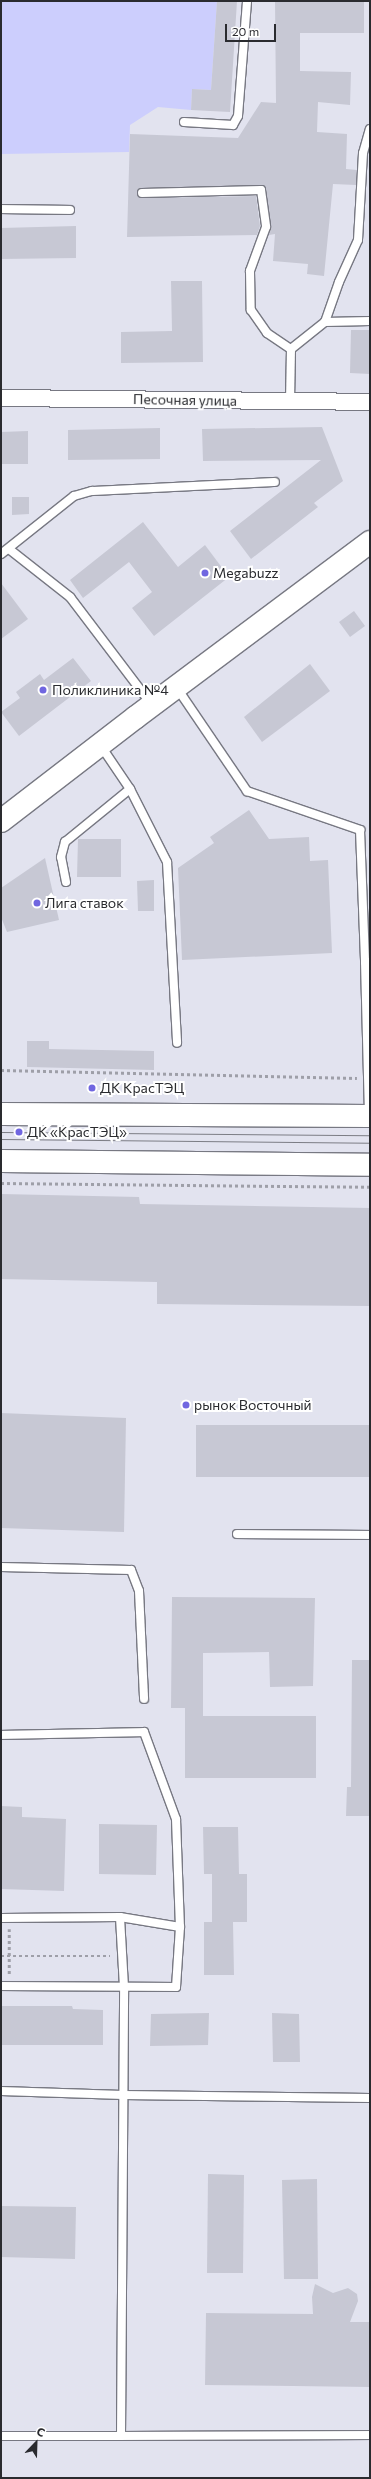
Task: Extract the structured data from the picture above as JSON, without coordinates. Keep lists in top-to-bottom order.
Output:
{
  "streets": {
    "street": ["Песочная улица"]
  },
  "places": [
    "Megabuzz",
    "Поликлиника №4",
    "Лига ставок",
    "ДК КрасТЭЦ",
    "ДК «КрасТЭЦ»",
    "рынок Восточный"
  ],
  "scale_bar": "20 m",
  "north": "top right"
}
